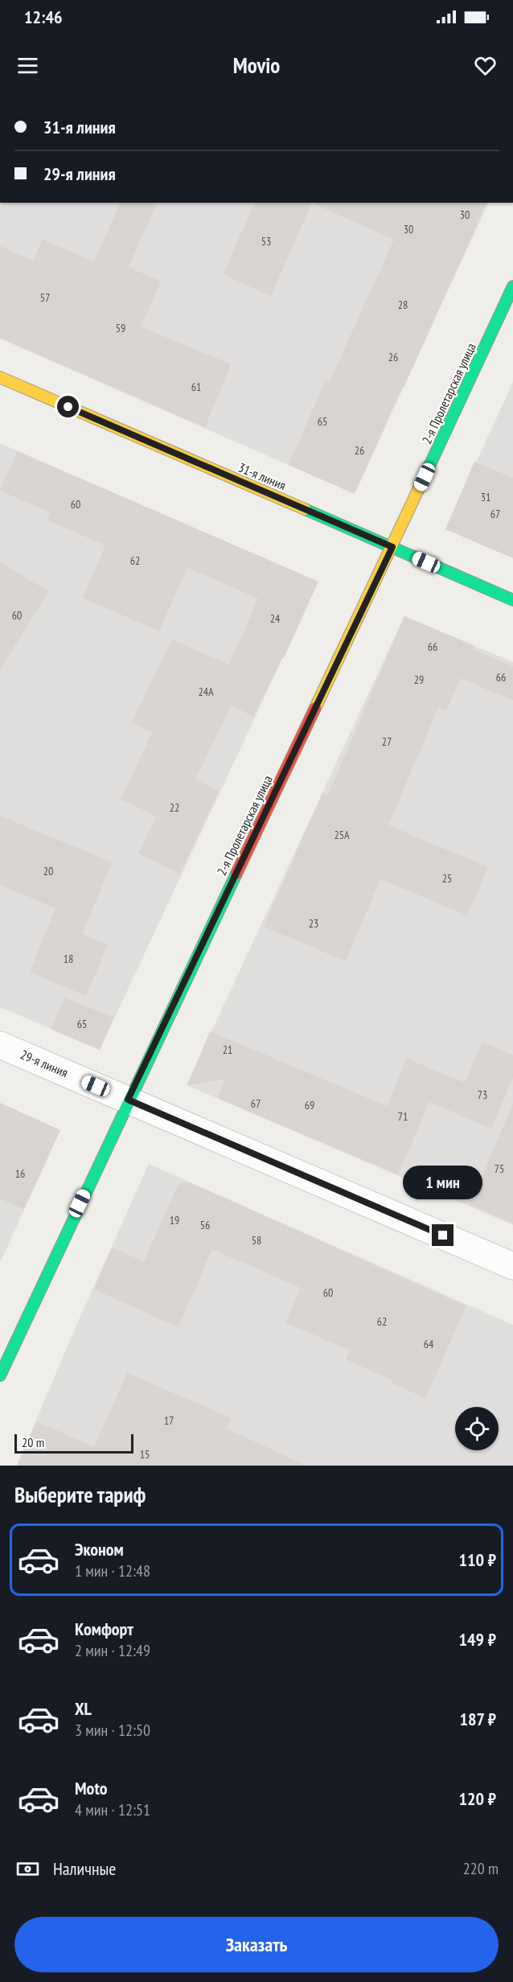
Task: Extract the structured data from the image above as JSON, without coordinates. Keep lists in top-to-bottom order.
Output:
{
  "streets": {
    "street": ["2-я Пролетарская улица", "31-я линия", "29-я линия"]
  },
  "crossings": [
    ["2-я Пролетарская улица", "31-я линия"],
    ["2-я Пролетарская улица", "29-я линия"]
  ],
  "house_numbers": [
    "30",
    "30",
    "53",
    "57",
    "28",
    "59",
    "26",
    "61",
    "65",
    "26",
    "31",
    "60",
    "67",
    "62",
    "60",
    "24",
    "66",
    "66",
    "29",
    "24А",
    "27",
    "22",
    "25А",
    "20",
    "25",
    "23",
    "18",
    "65",
    "21",
    "73",
    "67",
    "69",
    "71",
    "75",
    "16",
    "19",
    "56",
    "58",
    "60",
    "62",
    "64",
    "17",
    "15"
  ],
  "scale_bar": "20 m",
  "page": {
    "status": "12:46",
    "header": "Movio",
    "banner": ["31-я линия", "29-я линия"],
    "bubble": "1 мин",
    "scale": "20 m",
    "heading": "Выберите тариф",
    "list": [
      {
        "name": "Эконом",
        "note": "1 мин · 12:48",
        "value": "110 ₽"
      },
      {
        "name": "Комфорт",
        "note": "2 мин · 12:49",
        "value": "149 ₽"
      },
      {
        "name": "XL",
        "note": "3 мин · 12:50",
        "value": "187 ₽"
      },
      {
        "name": "Moto",
        "note": "4 мин · 12:51",
        "value": "120 ₽"
      }
    ],
    "pay": ["Наличные", "220 m"],
    "buttons": "Заказать"
  }
}
